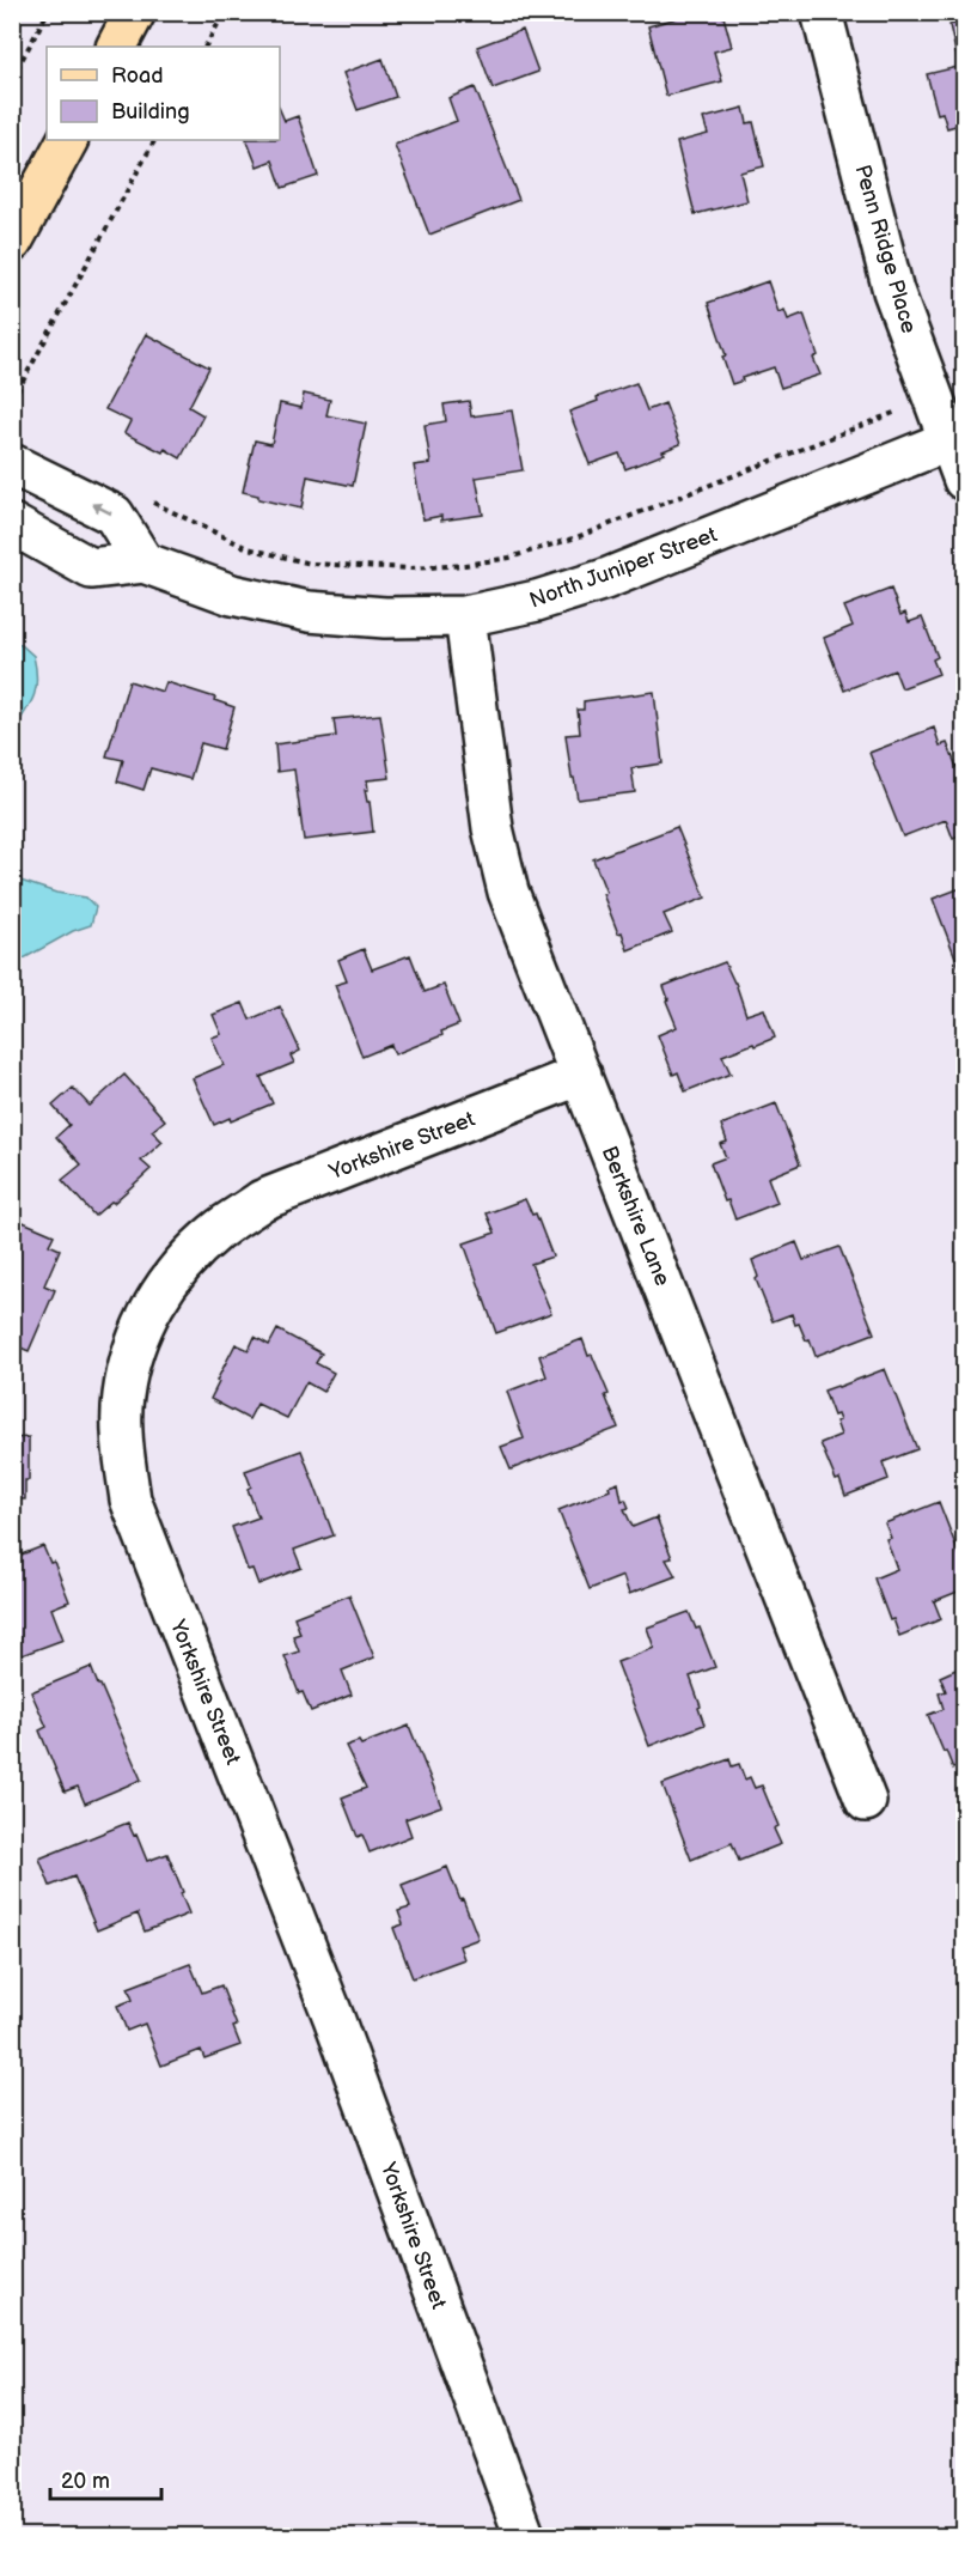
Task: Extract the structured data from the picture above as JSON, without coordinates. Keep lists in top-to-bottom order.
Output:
{
  "streets": {
    "street": [
      "Penn Ridge Place",
      "North Juniper Street",
      "Yorkshire Street",
      "Berkshire Lane"
    ]
  },
  "crossings": [
    ["Penn Ridge Place", "North Juniper Street"],
    ["North Juniper Street", "Berkshire Lane"],
    ["Yorkshire Street", "Berkshire Lane"]
  ],
  "legend": ["Road", "Building"],
  "scale_bar": "20 m"
}
